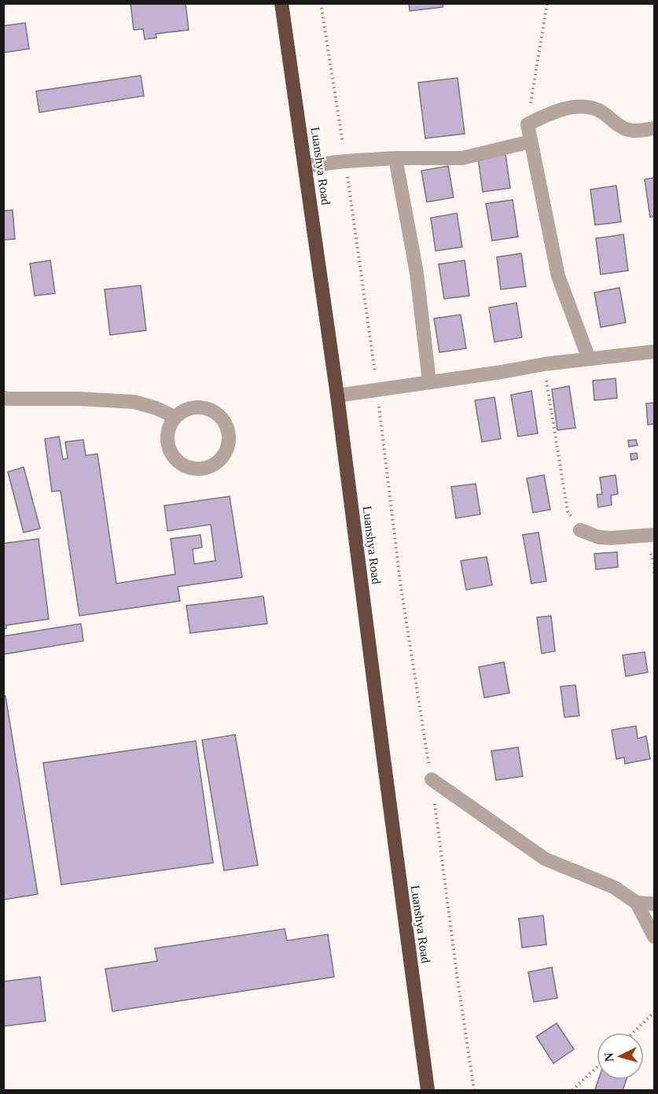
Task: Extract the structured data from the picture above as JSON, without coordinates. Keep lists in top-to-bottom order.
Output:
{
  "streets": {
    "highway": ["Luanshya Road"]
  },
  "north": "left"
}
